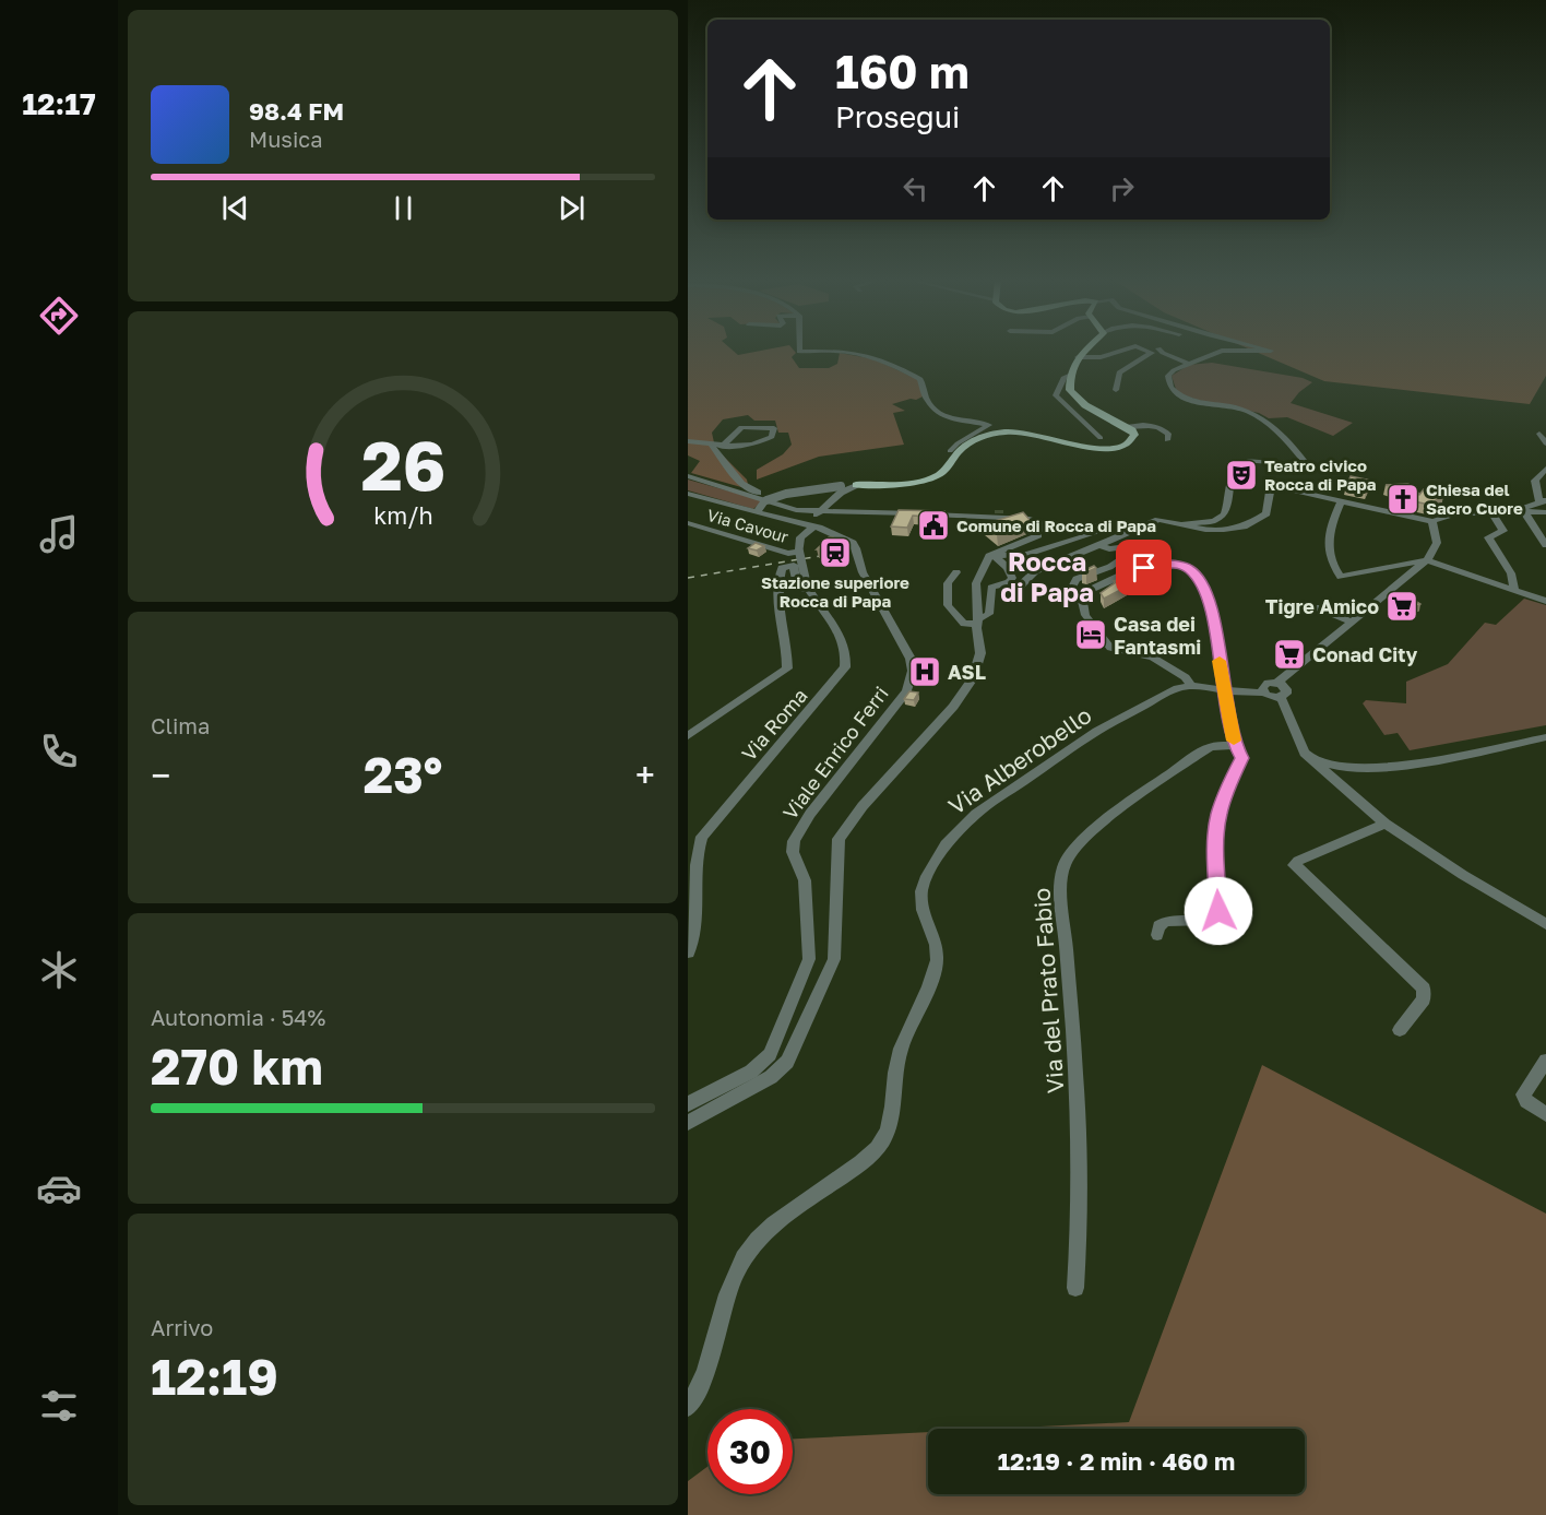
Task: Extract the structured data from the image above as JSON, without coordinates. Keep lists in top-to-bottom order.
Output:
{
  "streets": {
    "street": [
      "Via Cavour",
      "Via Roma",
      "Viale Enrico Ferri",
      "Via Alberobello",
      "Via del Prato Fabio"
    ]
  },
  "crossings": [
    ["Via Cavour", "Via Roma"]
  ],
  "districts": ["Rocca di Papa"],
  "places": {
    "theatre": ["Teatro civico Rocca di Papa"],
    "church": ["Chiesa del Sacro Cuore"],
    "public building": ["Comune di Rocca di Papa"],
    "station": ["Stazione superiore Rocca di Papa"],
    "supermarket": ["Tigre Amico", "Conad City"],
    "hotel": ["Casa dei Fantasmi"],
    "hospital": ["ASL"]
  },
  "page": {
    "tabs": "12:17",
    "turn": ["160 m", "Prosegui"],
    "song": ["98.4 FM", "Musica"],
    "tile": [
      "Clima",
      ["Autonomia · 54%", "270 km"],
      ["Arrivo", "12:19"]
    ],
    "heat": ["−", "23°", "+"],
    "limit": "30",
    "trip": "12:19 · 2 min · 460 m",
    "gauge": ["26", "km/h"]
  }
}
